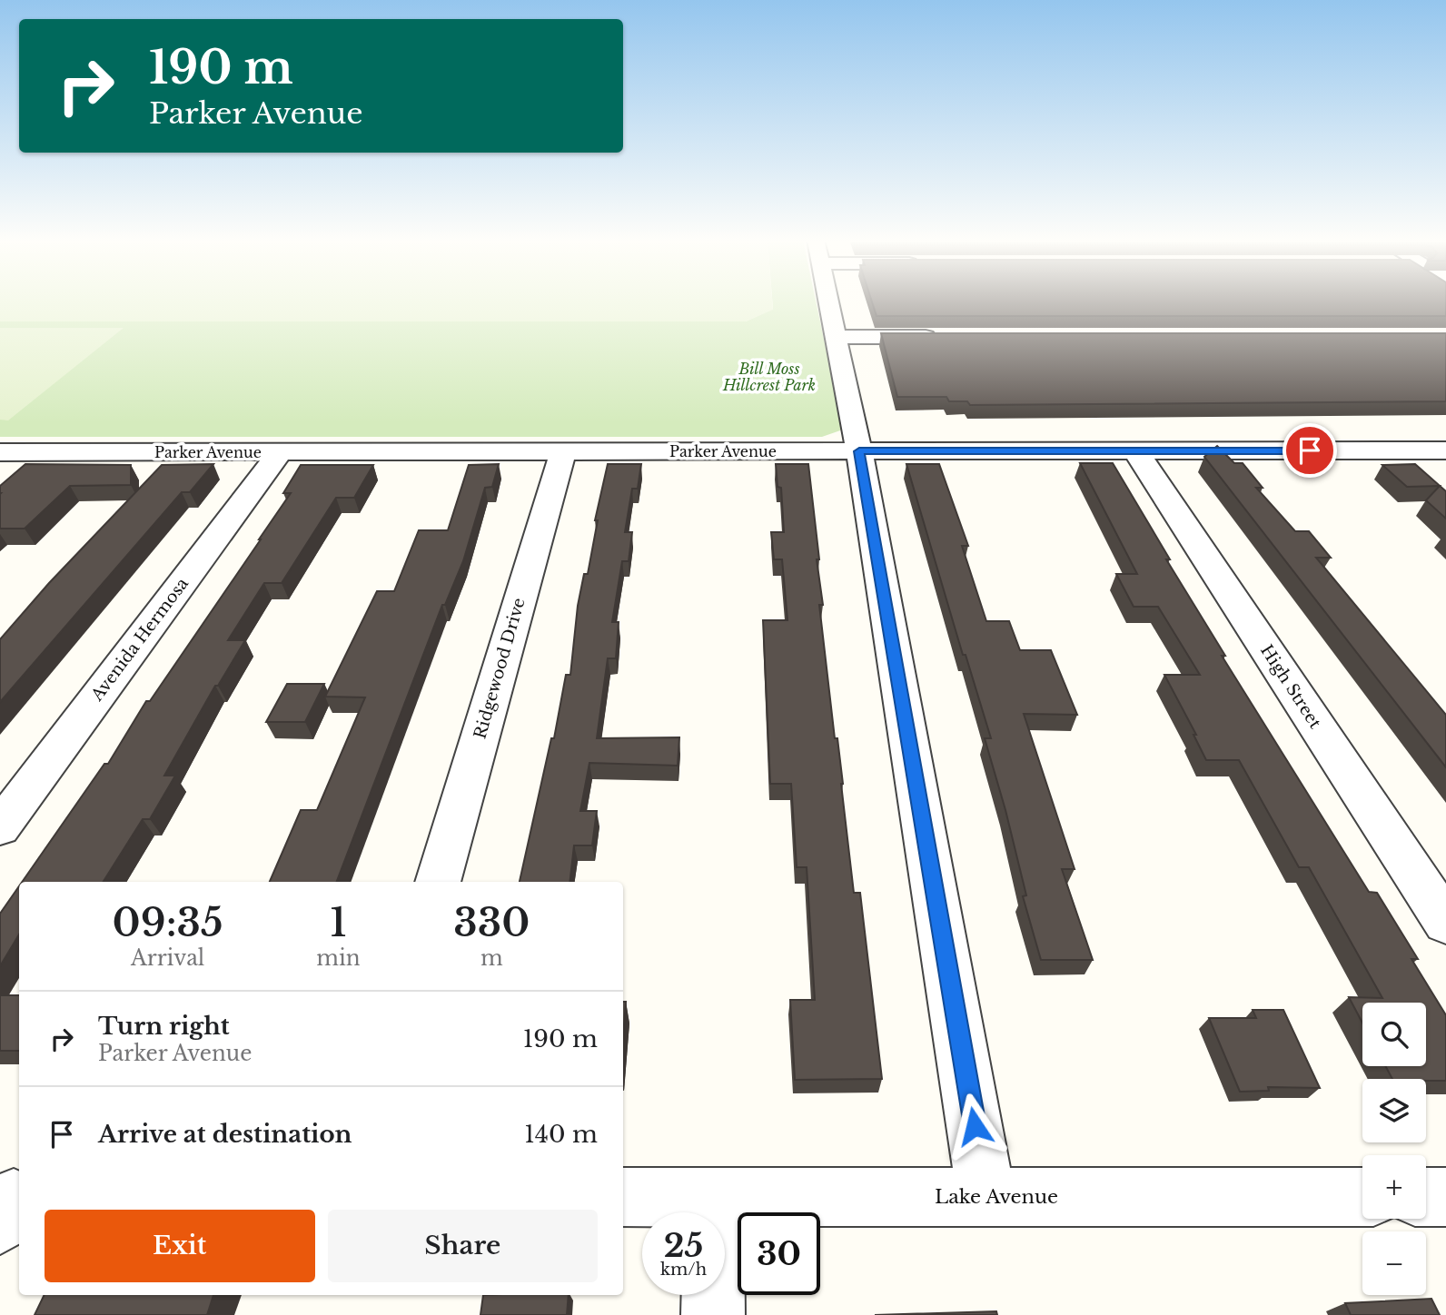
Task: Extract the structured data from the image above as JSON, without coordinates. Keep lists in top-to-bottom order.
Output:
{
  "streets": {
    "street": [
      "Parker Avenue",
      "Avenida Hermosa",
      "Ridgewood Drive",
      "High Street",
      "Lake Avenue"
    ]
  },
  "crossings": [
    ["Parker Avenue", "Avenida Hermosa"],
    ["Parker Avenue", "Ridgewood Drive"],
    ["Parker Avenue", "High Street"]
  ],
  "parks": ["Bill Moss Hillcrest Park"],
  "page": {
    "turn": ["190 m", "Parker Avenue"],
    "eta": [
      "09:35",
      "Arrival",
      "1",
      "min",
      "330",
      "m"
    ],
    "list": [
      {
        "name": "Turn right",
        "note": "Parker Avenue",
        "value": "190 m"
      },
      {
        "name": "Arrive at destination",
        "value": "140 m"
      }
    ],
    "map_buttons": ["+", "−"],
    "buttons": ["Exit", "Share"],
    "speed": "25 km/h",
    "limit": "30"
  }
}
